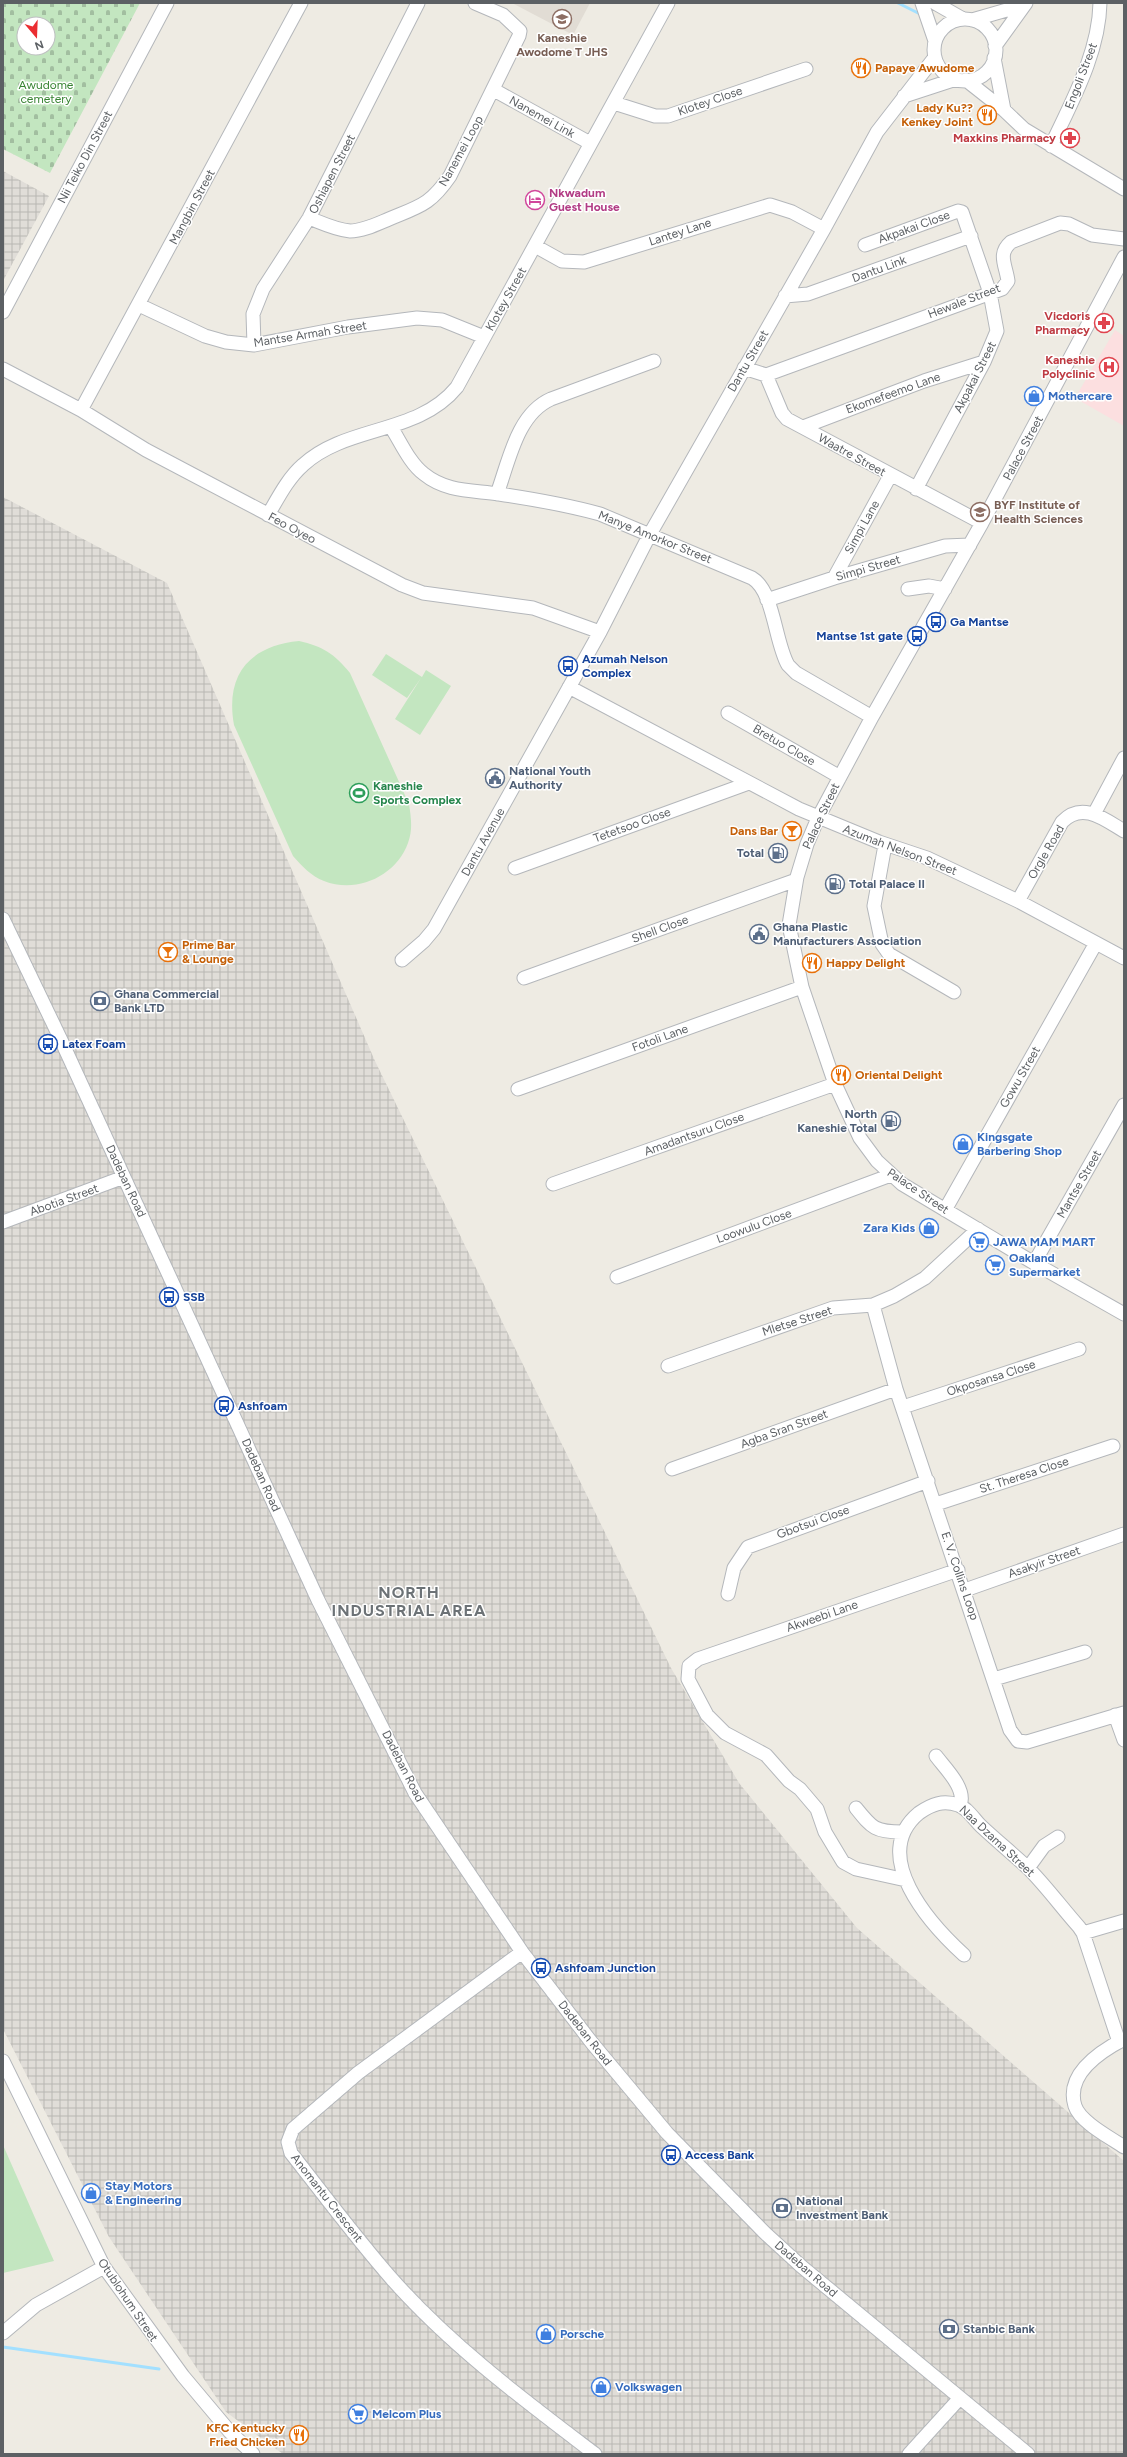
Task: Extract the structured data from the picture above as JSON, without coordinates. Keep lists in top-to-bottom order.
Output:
{
  "streets": {
    "street": [
      "Engoli Street",
      "Klotey Close",
      "Nanemei Link",
      "Nanemei Loop",
      "Nii Teiko Din Street",
      "Oshiapen Street",
      "Mangbin Street",
      "Akpakai Close",
      "Lantey Lane",
      "Dantu Link",
      "Klotey Street",
      "Hewale Street",
      "Mantse Armah Street",
      "Dantu Street",
      "Akpakai Street",
      "Ekomefeemo Lane",
      "Palace Street",
      "Waatre Street",
      "Simpi Lane",
      "Feo Oyeo",
      "Manye Amorkor Street",
      "Simpi Street",
      "Bretuo Close",
      "Tetetsoo Close",
      "Dantu Avenue",
      "Azumah Nelson Street",
      "Orgle Road",
      "Shell Close",
      "Fotoli Lane",
      "Gowu Street",
      "Amadantsuru Close",
      "Dadeban Road",
      "Mantse Street",
      "Abotia Street",
      "Loowulu Close",
      "Mletse Street",
      "Okposansa Close",
      "Agba Sran Street",
      "St. Theresa Close",
      "Gbotsui Close",
      "Asakyir Street",
      "E. V. Collins Loop",
      "Akweebi Lane",
      "Naa Dzama Street",
      "Anomantu Crescent",
      "Otublohum Street"
    ]
  },
  "crossings": [
    ["Klotey Close", "Klotey Street"],
    ["Nanemei Link", "Nanemei Loop"],
    ["Nanemei Link", "Klotey Street"],
    ["Nanemei Loop", "Oshiapen Street"],
    ["Oshiapen Street", "Mantse Armah Street"],
    ["Mangbin Street", "Mantse Armah Street"],
    ["Mangbin Street", "Feo Oyeo"],
    ["Akpakai Close", "Akpakai Street"],
    ["Lantey Lane", "Klotey Street"],
    ["Lantey Lane", "Dantu Street"],
    ["Dantu Link", "Dantu Street"],
    ["Dantu Link", "Akpakai Street"],
    ["Klotey Street", "Mantse Armah Street"],
    ["Klotey Street", "Feo Oyeo"],
    ["Klotey Street", "Manye Amorkor Street"],
    ["Hewale Street", "Akpakai Street"],
    ["Hewale Street", "Waatre Street"],
    ["Dantu Street", "Feo Oyeo"],
    ["Dantu Street", "Manye Amorkor Street"],
    ["Dantu Street", "Dantu Avenue"],
    ["Akpakai Street", "Ekomefeemo Lane"],
    ["Akpakai Street", "Waatre Street"],
    ["Ekomefeemo Lane", "Waatre Street"],
    ["Palace Street", "Waatre Street"],
    ["Palace Street", "Manye Amorkor Street"],
    ["Palace Street", "Simpi Street"],
    ["Palace Street", "Bretuo Close"],
    ["Palace Street", "Azumah Nelson Street"],
    ["Palace Street", "Shell Close"],
    ["Palace Street", "Fotoli Lane"],
    ["Palace Street", "Gowu Street"],
    ["Palace Street", "Amadantsuru Close"],
    ["Palace Street", "Mantse Street"],
    ["Palace Street", "Loowulu Close"],
    ["Palace Street", "Mletse Street"],
    ["Waatre Street", "Simpi Lane"],
    ["Simpi Lane", "Simpi Street"],
    ["Feo Oyeo", "Dantu Avenue"],
    ["Manye Amorkor Street", "Simpi Street"],
    ["Tetetsoo Close", "Azumah Nelson Street"],
    ["Dantu Avenue", "Azumah Nelson Street"],
    ["Azumah Nelson Street", "Orgle Road"],
    ["Azumah Nelson Street", "Gowu Street"],
    ["Dadeban Road", "Abotia Street"],
    ["Dadeban Road", "Anomantu Crescent"],
    ["Mletse Street", "E. V. Collins Loop"],
    ["Okposansa Close", "E. V. Collins Loop"],
    ["Agba Sran Street", "E. V. Collins Loop"],
    ["St. Theresa Close", "E. V. Collins Loop"],
    ["Gbotsui Close", "E. V. Collins Loop"],
    ["Asakyir Street", "E. V. Collins Loop"],
    ["E. V. Collins Loop", "Akweebi Lane"]
  ],
  "districts": ["NORTH INDUSTRIAL AREA"],
  "parks": ["Awudome cemetery"],
  "places": {
    "school or university": ["Kaneshie Awodome T JHS", "BYF Institute of Health Sciences"],
    "restaurant": [
      "Papaye Awudome",
      "Lady Ku?? Kenkey Joint",
      "Happy Delight",
      "Oriental Delight",
      "KFC Kentucky Fried Chicken"
    ],
    "pharmacy": ["Maxkins Pharmacy", "Vicdoris Pharmacy"],
    "hotel": ["Nkwadum Guest House"],
    "hospital": ["Kaneshie Polyclinic"],
    "shop": [
      "Mothercare",
      "Kingsgate Barbering Shop",
      "Zara Kids",
      "Stay Motors & Engineering",
      "Porsche",
      "Volkswagen"
    ],
    "bus stop": [
      "Ga Mantse",
      "Mantse 1st gate",
      "Azumah Nelson Complex",
      "Latex Foam",
      "SSB",
      "Ashfoam",
      "Ashfoam Junction",
      "Access Bank"
    ],
    "public building": ["National Youth Authority", "Ghana Plastic Manufacturers Association"],
    "sports": ["Kaneshie Sports Complex"],
    "bar": ["Dans Bar", "Prime Bar & Lounge"],
    "fuel station": ["Total", "Total Palace II", "North Kaneshie Total"],
    "bank": ["Ghana Commercial Bank LTD", "National Investment Bank", "Stanbic Bank"],
    "supermarket": ["JAWA MAM MART", "Oakland Supermarket", "Melcom Plus"]
  },
  "north": "bottom"
}
